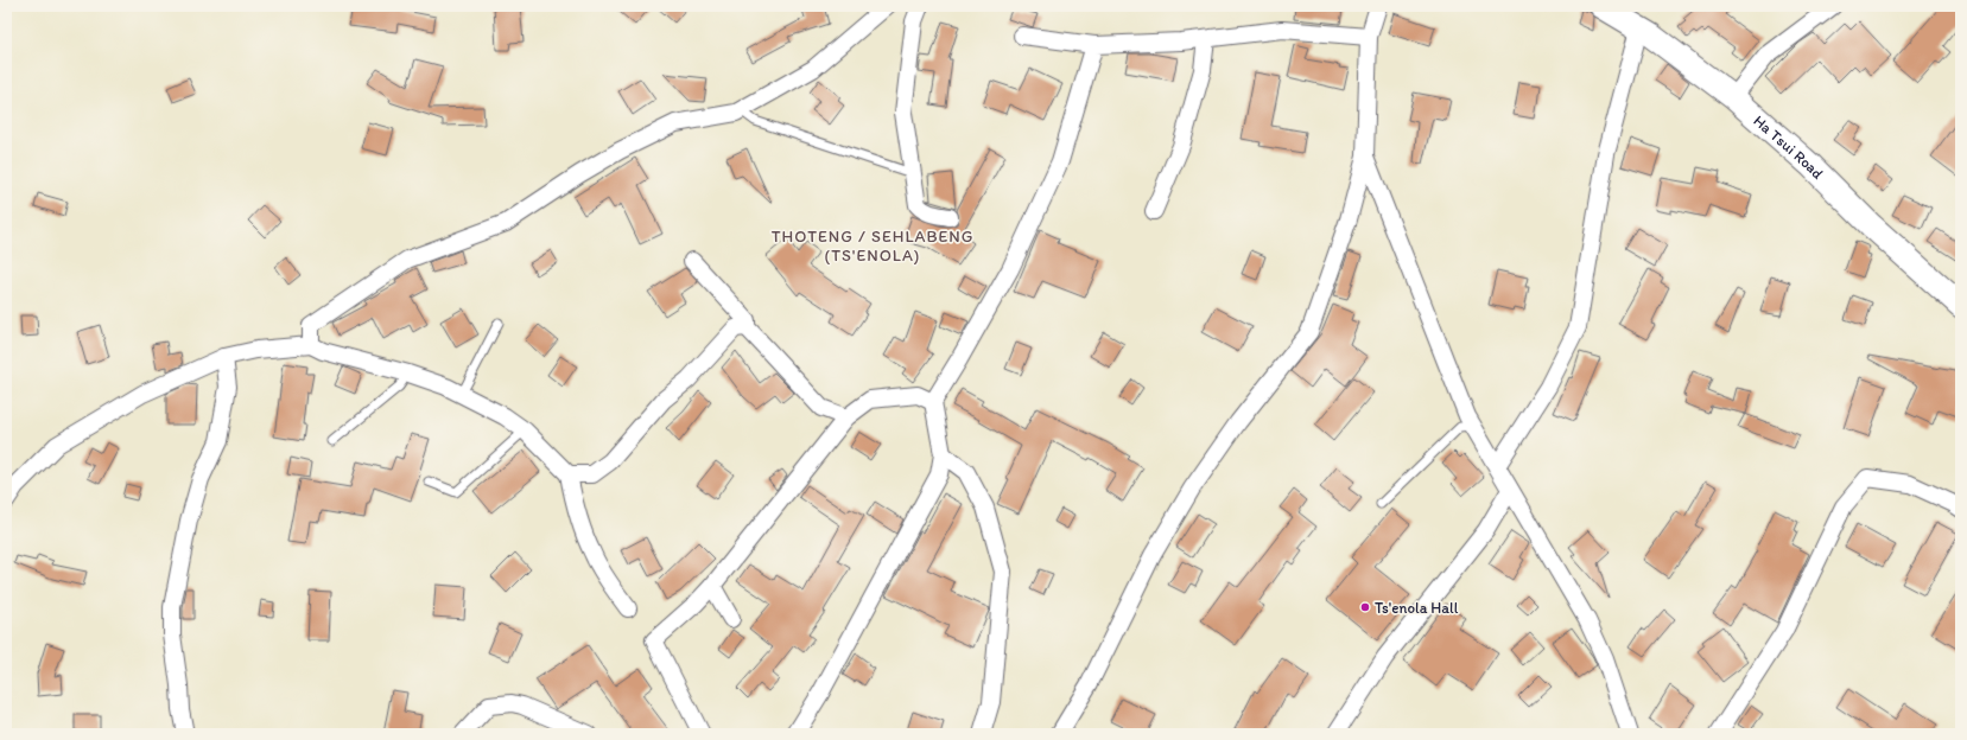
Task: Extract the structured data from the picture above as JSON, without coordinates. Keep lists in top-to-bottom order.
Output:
{
  "streets": {
    "street": ["Ha Tsui Road"]
  },
  "districts": ["THOTENG / SEHLABENG (TS'ENOLA)"],
  "places": ["Ts'enola Hall"]
}
